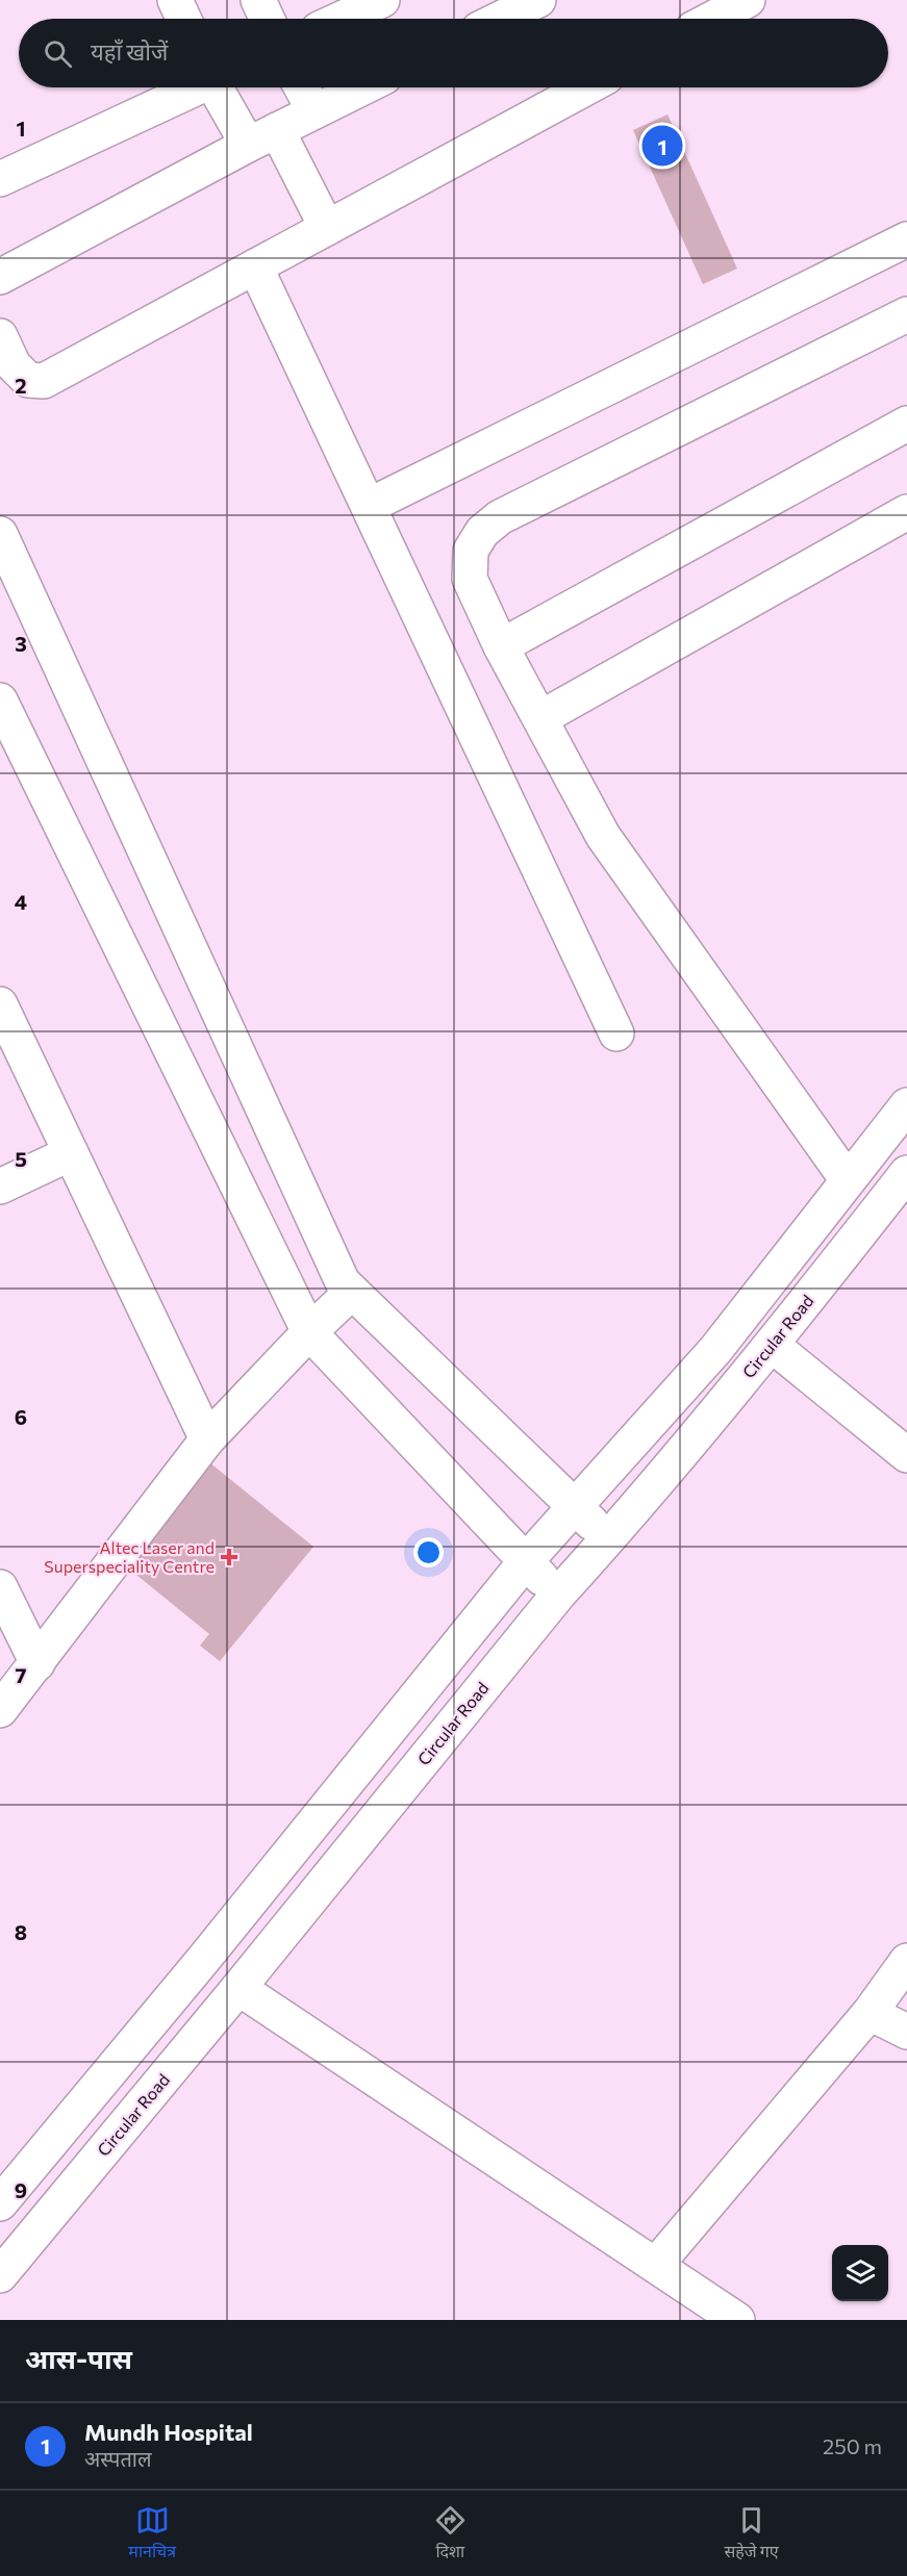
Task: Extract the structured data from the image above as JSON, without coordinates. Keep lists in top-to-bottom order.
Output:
{
  "streets": {
    "street": ["Circular Road"]
  },
  "places": {
    "health": ["Altec Laser and Superspeciality Centre"]
  },
  "page": {
    "search": "यहाँ खोजें",
    "pins": "1",
    "heading": "आस-पास",
    "list": [
      {
        "mark": "1",
        "name": "Mundh Hospital",
        "note": "अस्पताल",
        "value": "250 m"
      }
    ],
    "nav": ["मानचित्र", "दिशा", "सहेजे गए"]
  },
  "grid": {
    "rows": [
      "1",
      "2",
      "3",
      "4",
      "5",
      "6",
      "7",
      "8",
      "9"
    ]
  }
}
